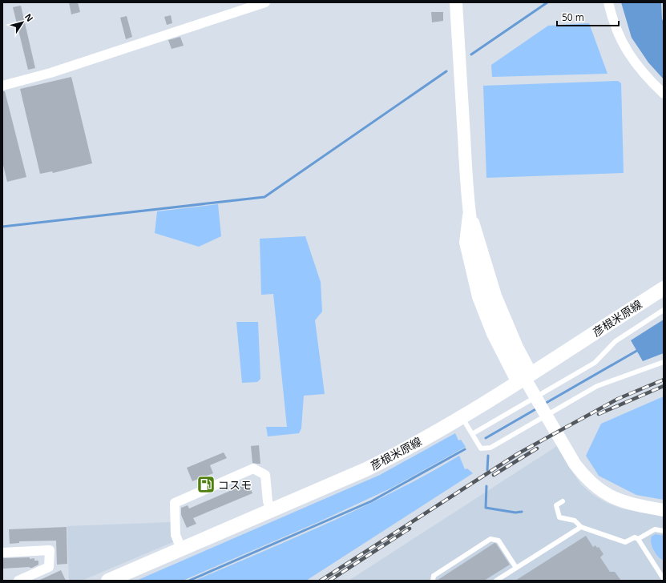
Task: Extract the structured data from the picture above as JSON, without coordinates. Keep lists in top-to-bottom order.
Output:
{
  "streets": {
    "main road": ["彦根米原線"]
  },
  "places": {
    "fuel station": ["コスモ"]
  },
  "scale_bar": "50 m",
  "north": "top right"
}
